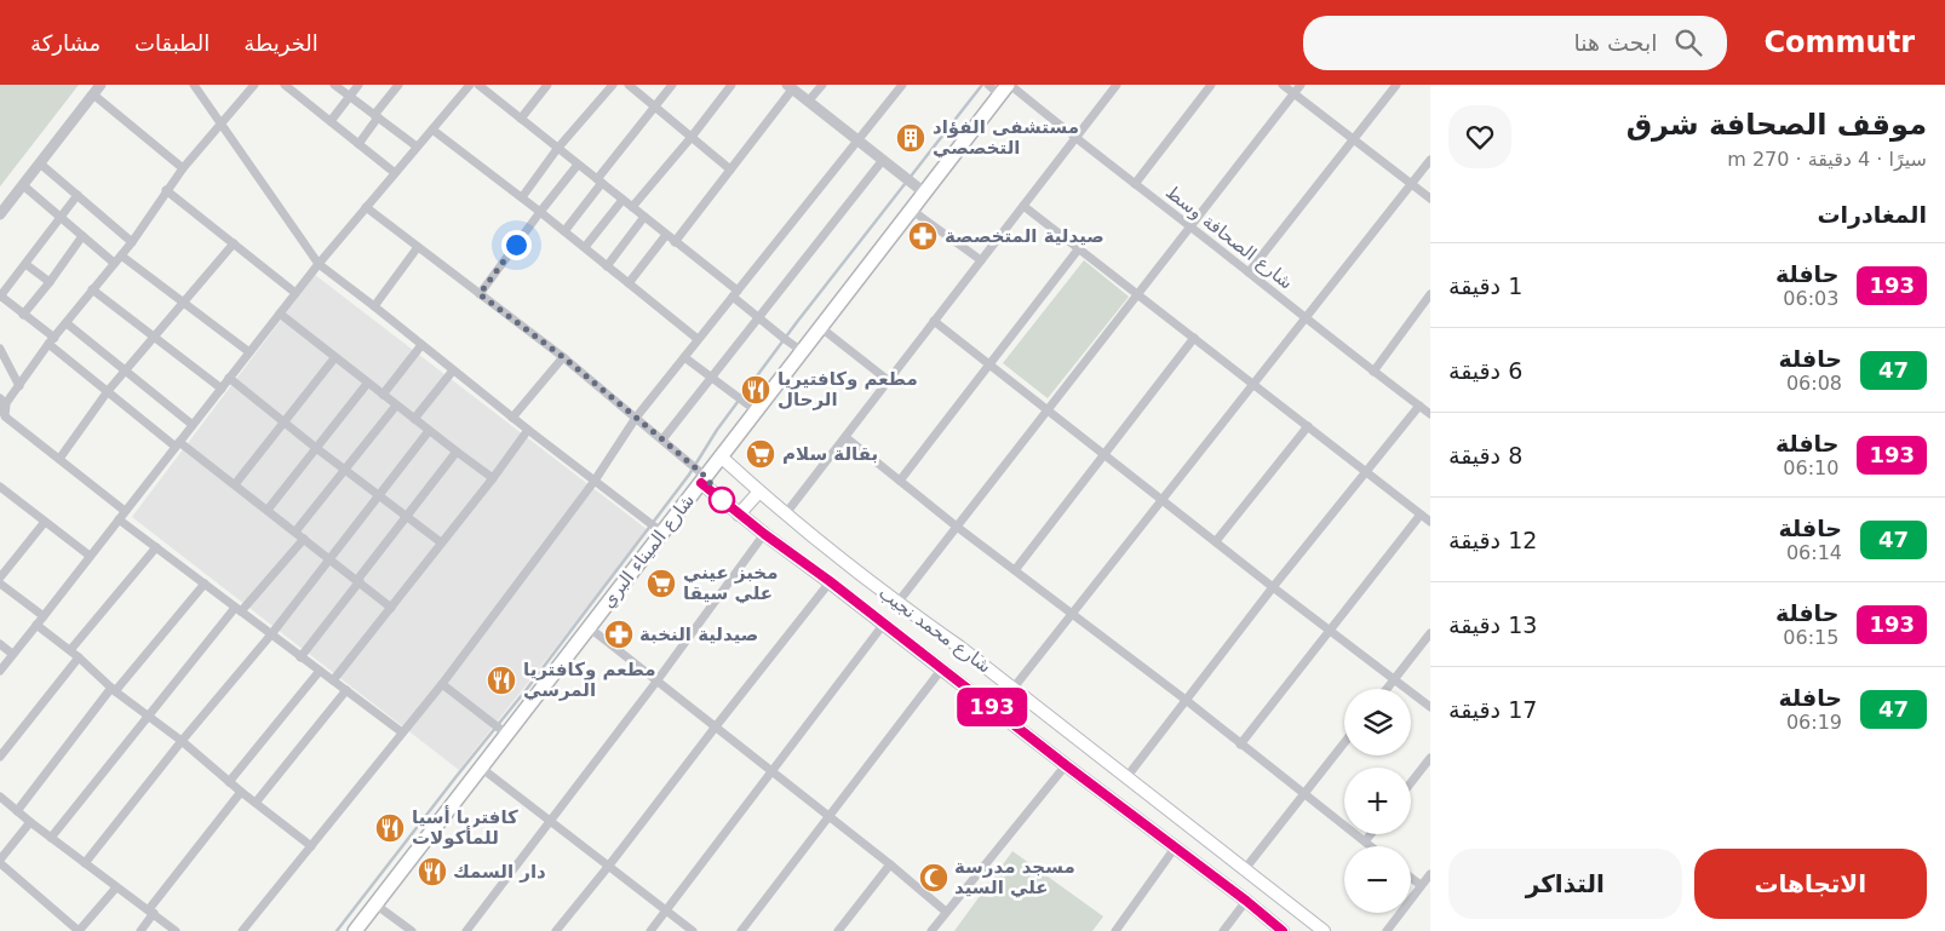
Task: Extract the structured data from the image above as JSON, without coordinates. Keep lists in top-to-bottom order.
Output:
{
  "streets": {
    "highway": ["شارع الميناء البري"],
    "main road": ["شارع محمد نجيب"],
    "street": ["شارع الصحافة وسط"]
  },
  "crossings": [
    ["شارع الصحافة وسط", "شارع الميناء البري"],
    ["شارع الميناء البري", "شارع محمد نجيب"]
  ],
  "places": {
    "building": ["مستشفى الفؤاد التخصصي"],
    "pharmacy": ["صيدلية المتخصصة", "صيدلية النخبة"],
    "restaurant": [
      "مطعم وكافتيريا الرحال",
      "مطعم وكافتريا المرسي",
      "كافتريا أسيا للمأكولات",
      "دار السمك"
    ],
    "supermarket": ["بقالة سلام", "مخبز عيني علي سيقا"],
    "mosque": ["مسجد مدرسة علي السيد"]
  },
  "lines": ["bus line 193"],
  "page": {
    "header": "Commutr",
    "search": "ابحث هنا",
    "nav": ["الخريطة", "الطبقات", "مشاركة"],
    "heading": [
      ["موقف الصحافة شرق", "سيرًا · 4 دقيقة · 270 m"],
      "المغادرات"
    ],
    "on_map": "193",
    "list": [
      {
        "mark": "193",
        "name": "حافلة",
        "note": "06:03",
        "value": "1 دقيقة"
      },
      {
        "mark": "47",
        "name": "حافلة",
        "note": "06:08",
        "value": "6 دقيقة"
      },
      {
        "mark": "193",
        "name": "حافلة",
        "note": "06:10",
        "value": "8 دقيقة"
      },
      {
        "mark": "47",
        "name": "حافلة",
        "note": "06:14",
        "value": "12 دقيقة"
      },
      {
        "mark": "193",
        "name": "حافلة",
        "note": "06:15",
        "value": "13 دقيقة"
      },
      {
        "mark": "47",
        "name": "حافلة",
        "note": "06:19",
        "value": "17 دقيقة"
      }
    ],
    "map_buttons": ["+", "−"],
    "buttons": ["الاتجاهات", "التذاكر"]
  }
}
